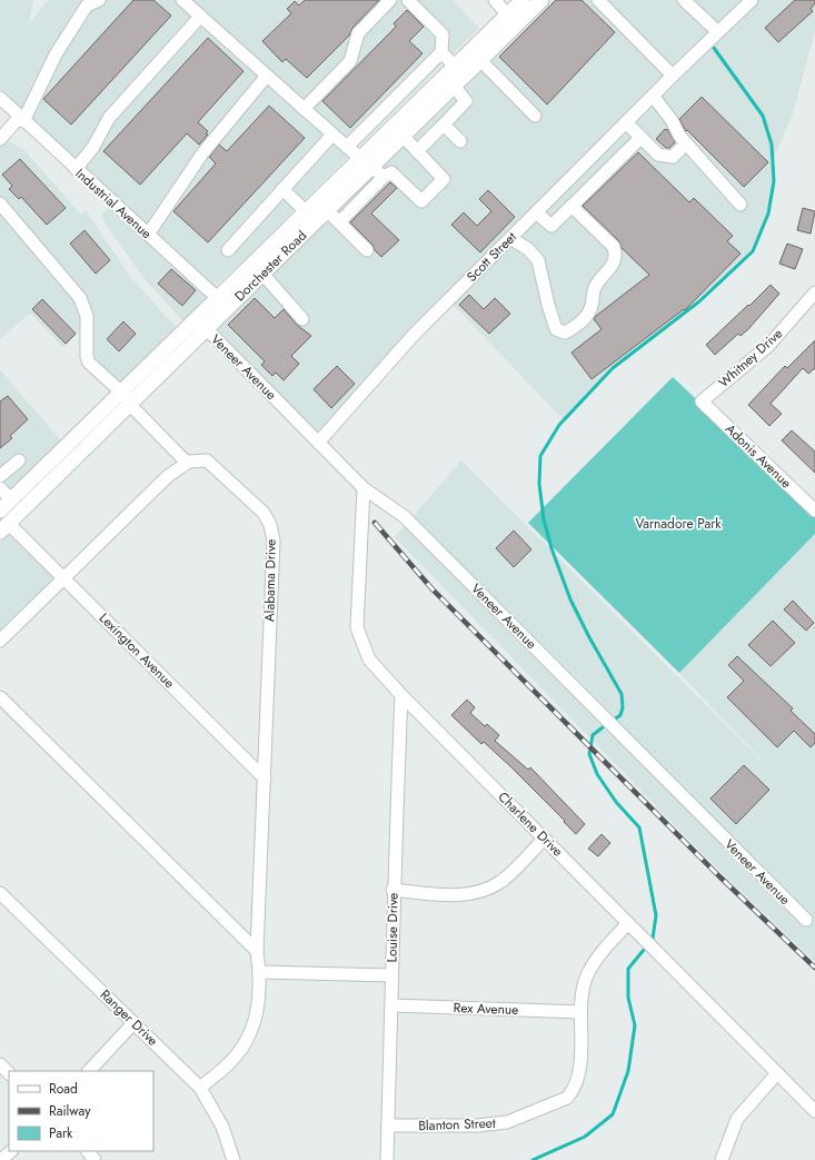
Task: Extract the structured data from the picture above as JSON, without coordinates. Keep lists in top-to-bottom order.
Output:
{
  "streets": {
    "main road": ["Dorchester Road"],
    "street": [
      "Industrial Avenue",
      "Scott Street",
      "Whitney Drive",
      "Veneer Avenue",
      "Adonis Avenue",
      "Alabama Drive",
      "Lexington Avenue",
      "Charlene Drive",
      "Louise Drive",
      "Rex Avenue",
      "Ranger Drive",
      "Blanton Street"
    ]
  },
  "crossings": [
    ["Industrial Avenue", "Dorchester Road"],
    ["Scott Street", "Veneer Avenue"],
    ["Dorchester Road", "Veneer Avenue"],
    ["Dorchester Road", "Lexington Avenue"],
    ["Whitney Drive", "Adonis Avenue"],
    ["Veneer Avenue", "Charlene Drive"],
    ["Alabama Drive", "Lexington Avenue"],
    ["Alabama Drive", "Ranger Drive"],
    ["Charlene Drive", "Louise Drive"],
    ["Charlene Drive", "Blanton Street"],
    ["Louise Drive", "Rex Avenue"],
    ["Louise Drive", "Blanton Street"],
    ["Rex Avenue", "Blanton Street"]
  ],
  "parks": ["Varnadore Park"],
  "legend": ["Road", "Railway", "Park"]
}
